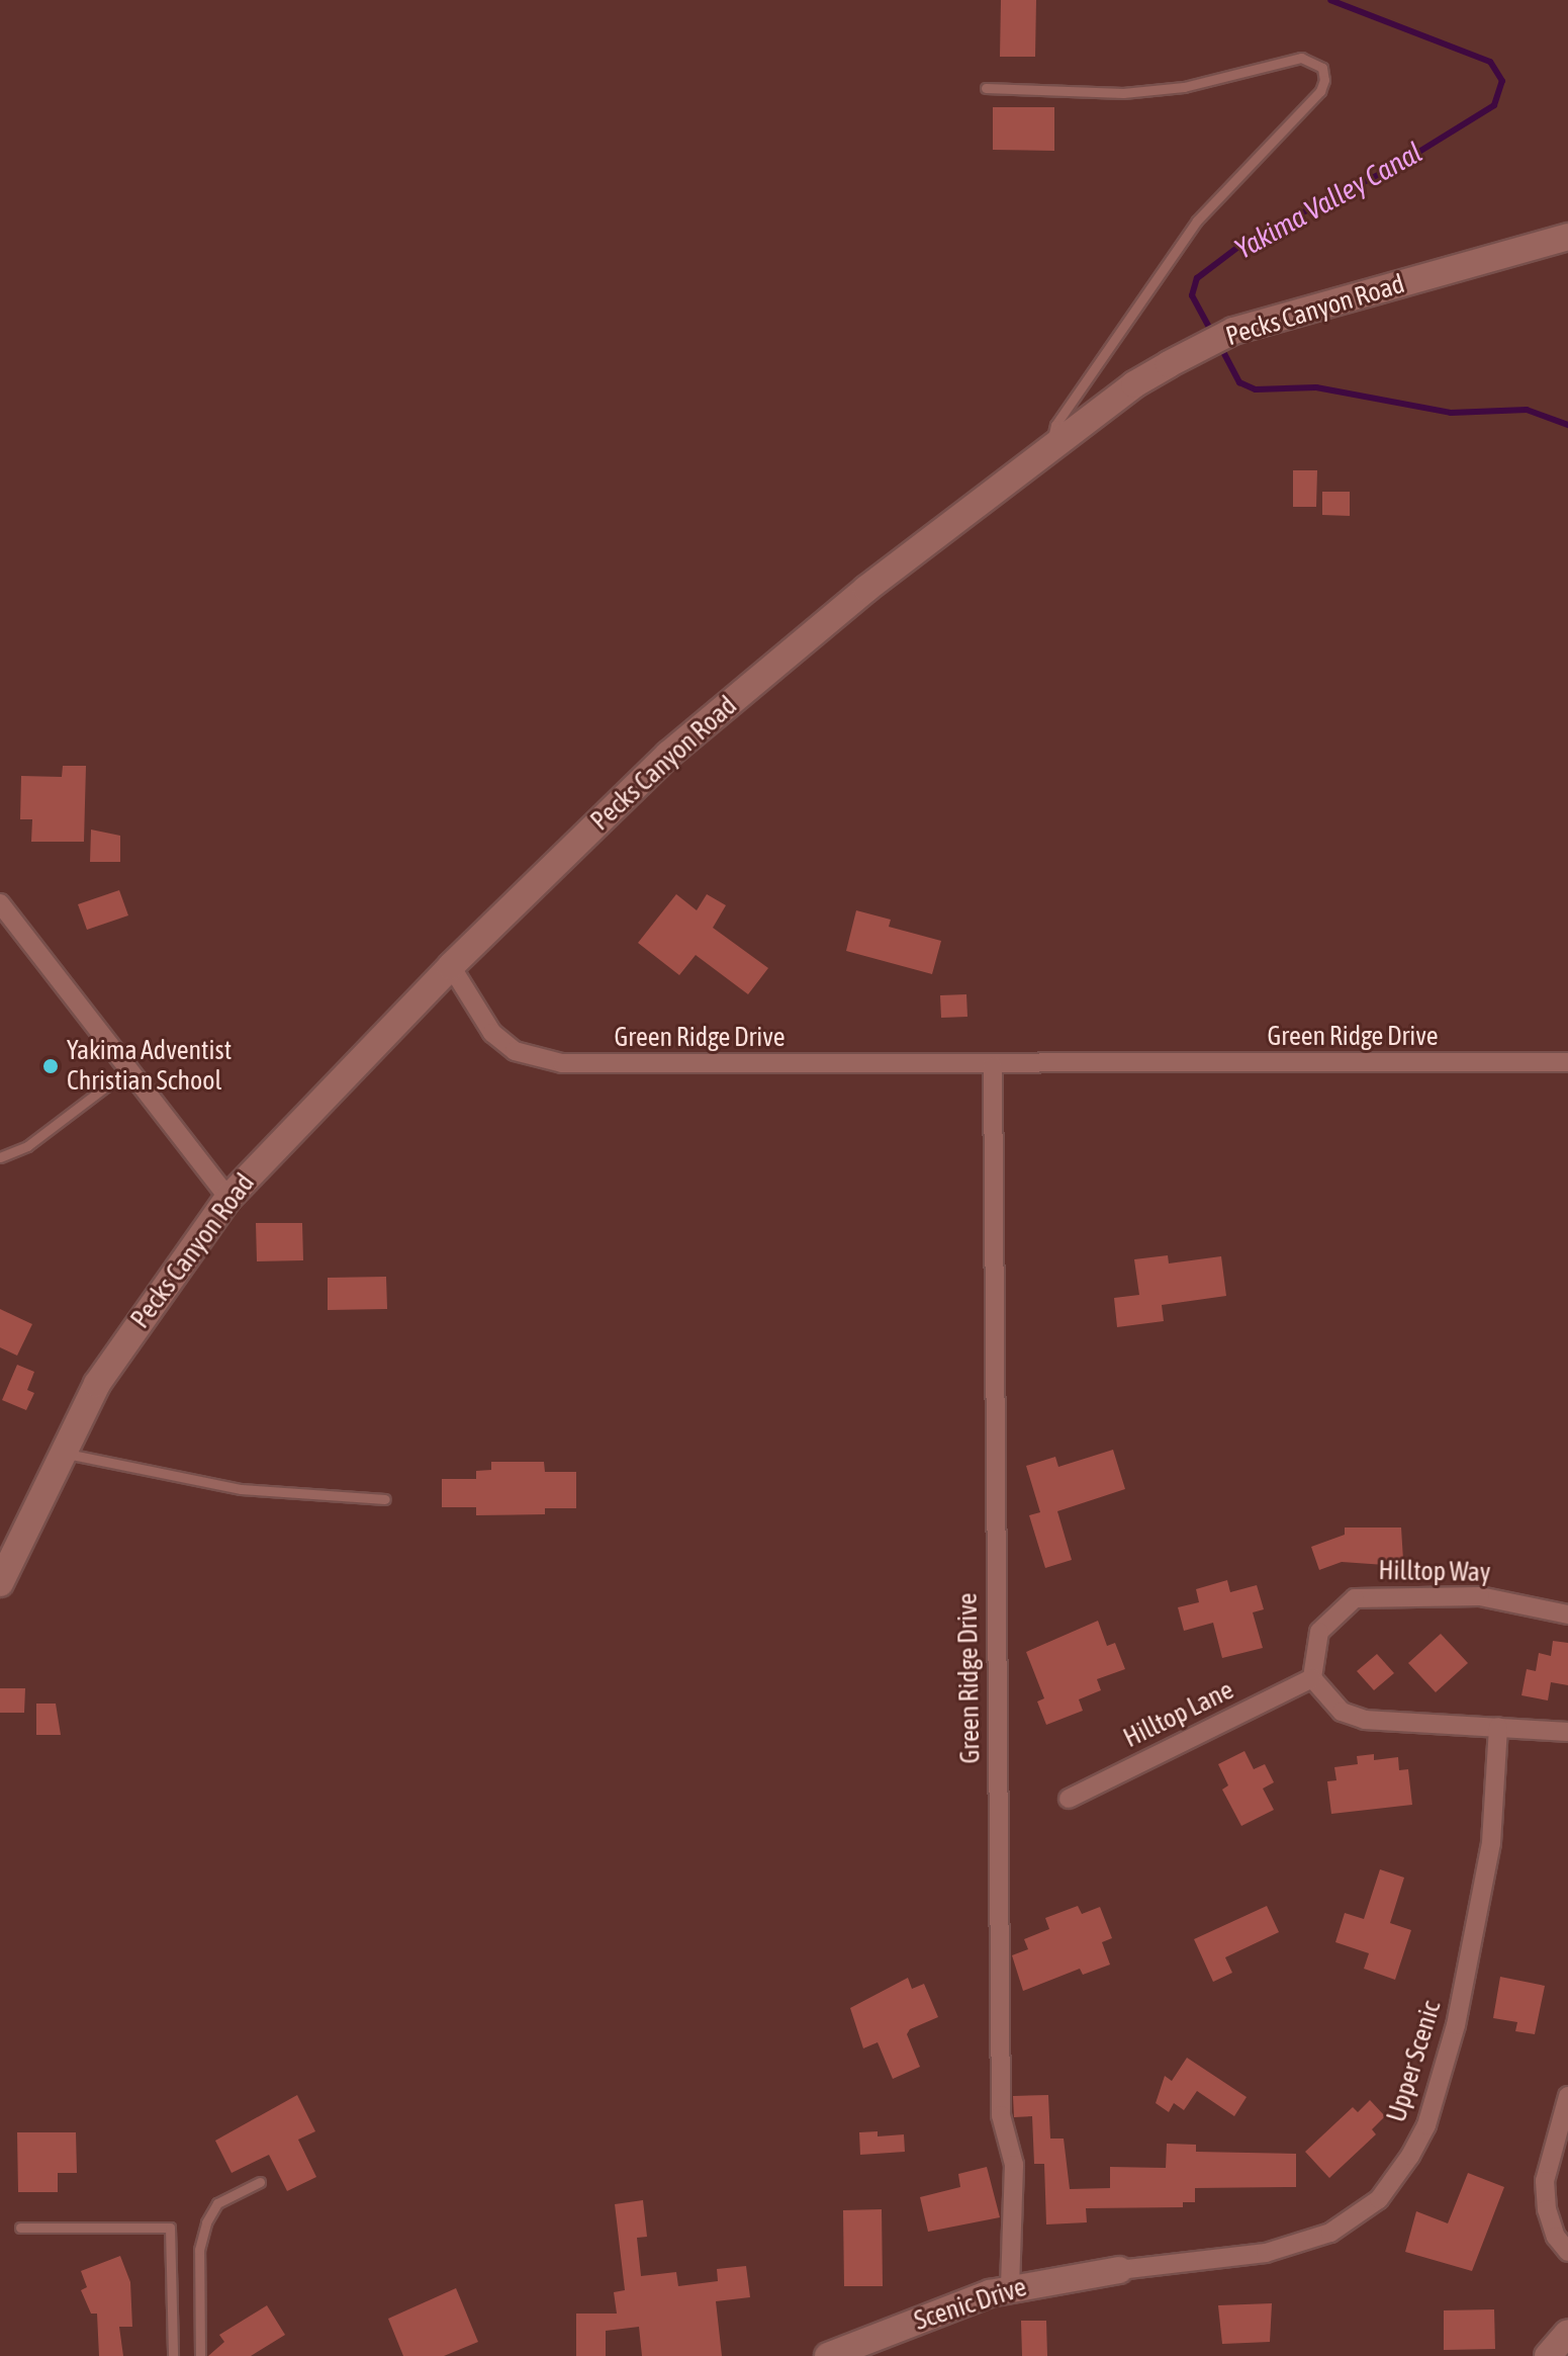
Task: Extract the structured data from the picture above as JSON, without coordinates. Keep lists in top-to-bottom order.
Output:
{
  "streets": {
    "street": [
      "Pecks Canyon Road",
      "Green Ridge Drive",
      "Hilltop Way",
      "Hilltop Lane",
      "Upper Scenic",
      "Scenic Drive"
    ]
  },
  "crossings": [
    ["Pecks Canyon Road", "Green Ridge Drive"],
    ["Green Ridge Drive", "Scenic Drive"],
    ["Hilltop Way", "Hilltop Lane"],
    ["Upper Scenic", "Scenic Drive"]
  ],
  "water": ["Yakima Valley Canal"],
  "places": ["Yakima Adventist Christian School"]
}
